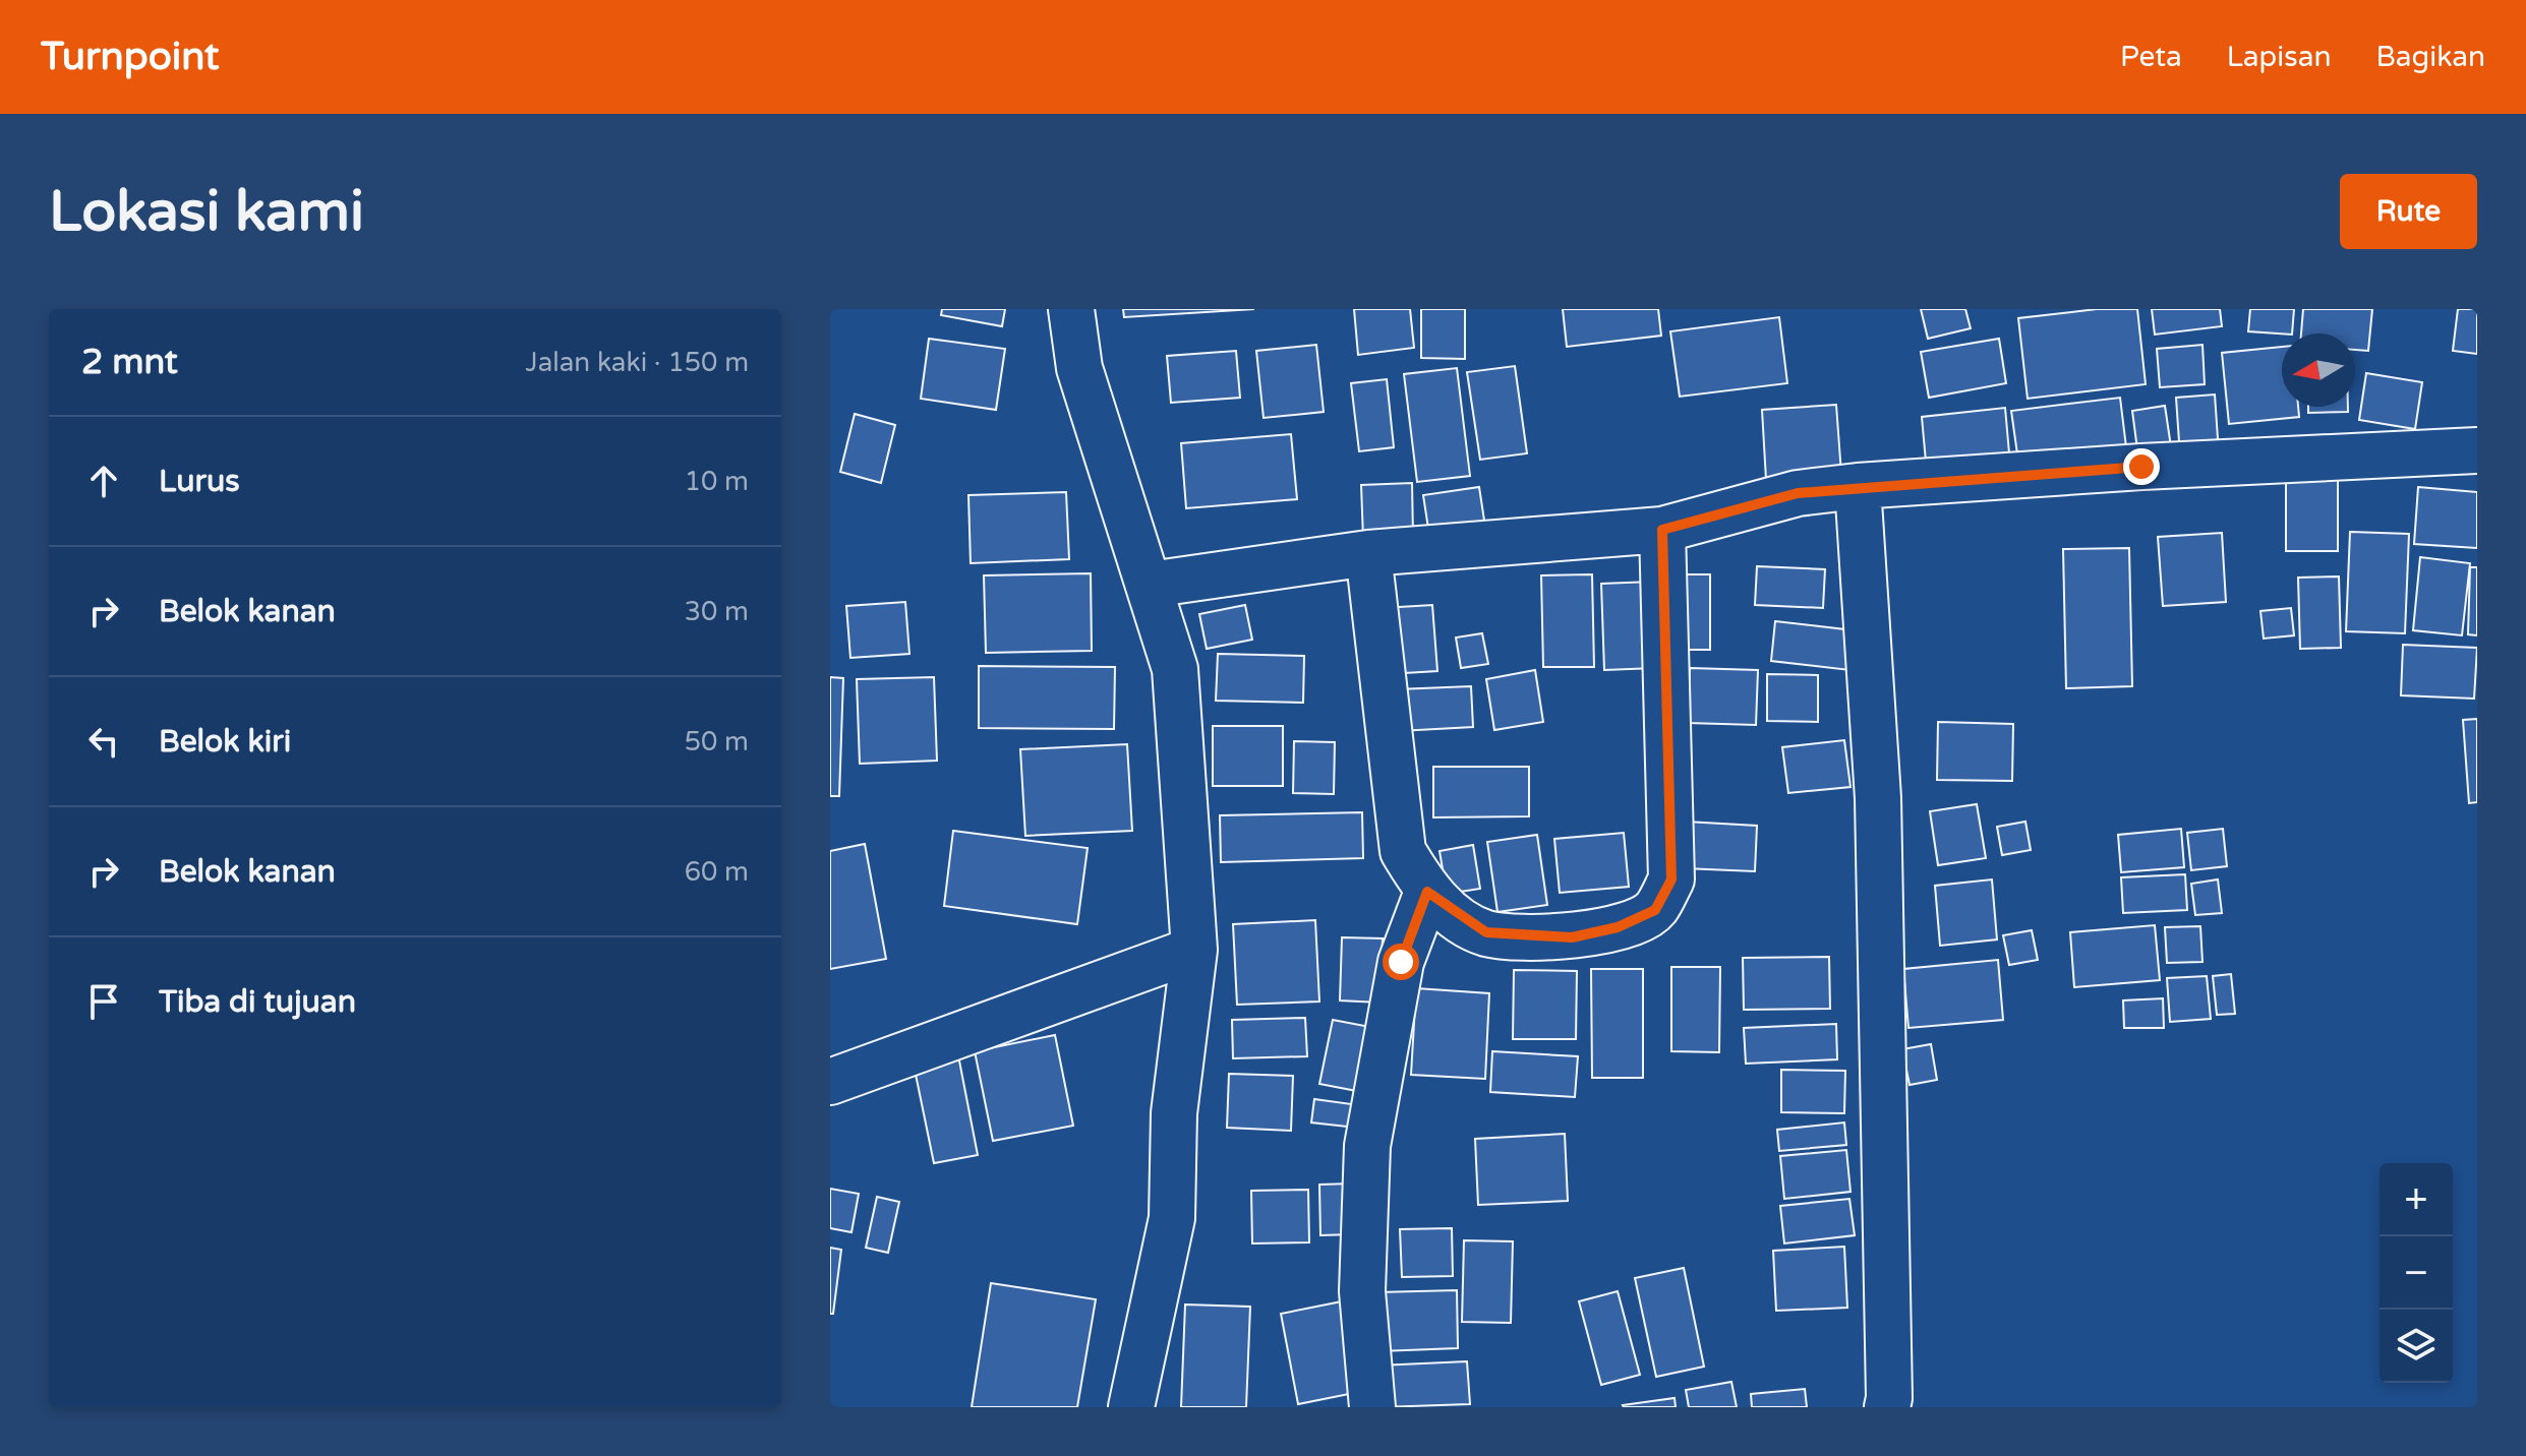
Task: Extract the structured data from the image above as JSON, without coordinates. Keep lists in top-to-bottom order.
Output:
{
  "north": "left",
  "page": {
    "header": "Turnpoint",
    "nav": ["Peta", "Lapisan", "Bagikan"],
    "buttons": "Rute",
    "title": "Lokasi kami",
    "heading": ["2 mnt", "Jalan kaki · 150 m"],
    "list": [
      ["Lurus", "10 m"],
      ["Belok kanan", "30 m"],
      ["Belok kiri", "50 m"],
      ["Belok kanan", "60 m"],
      "Tiba di tujuan"
    ],
    "map_buttons": ["+", "−"]
  }
}
